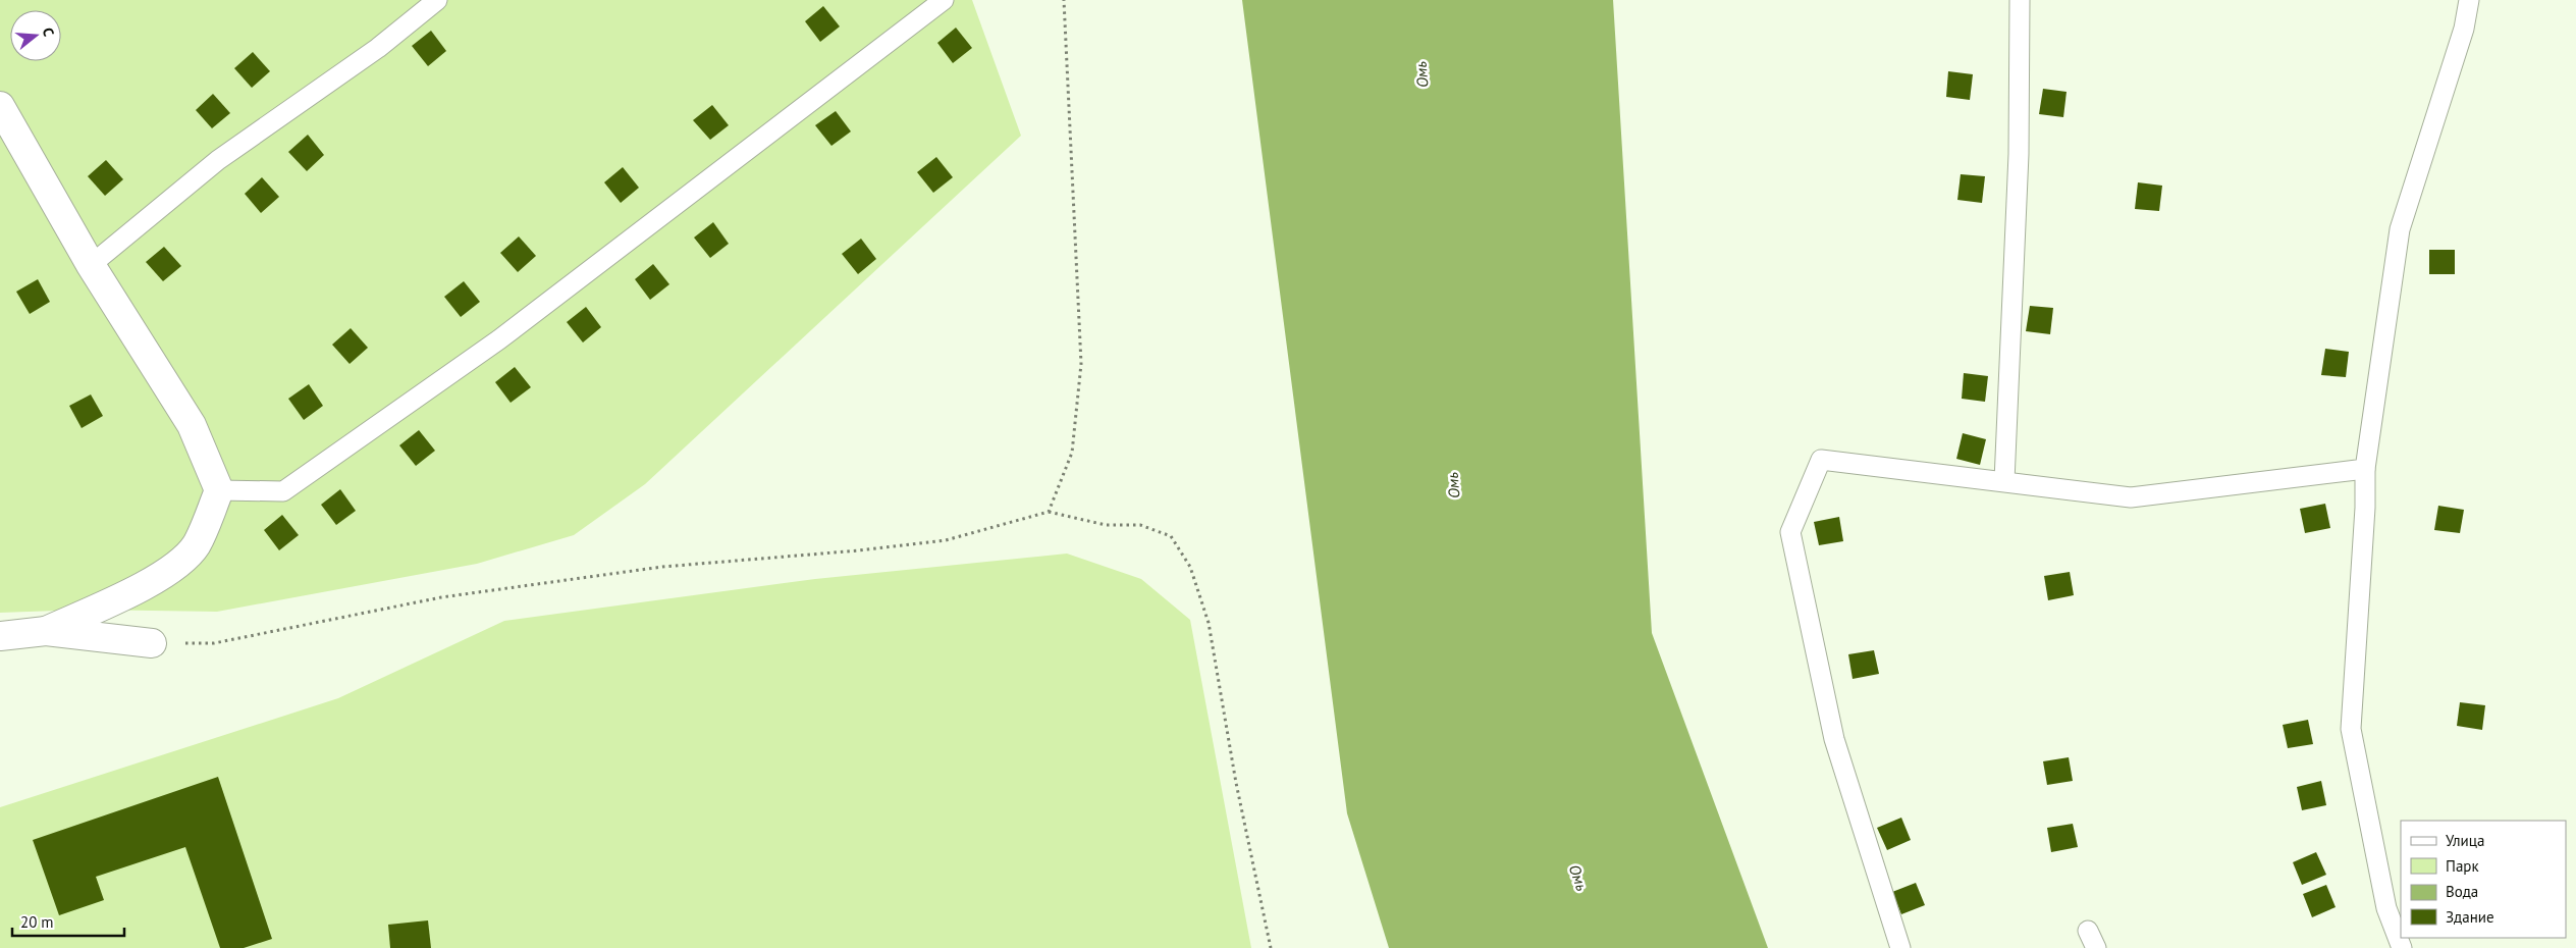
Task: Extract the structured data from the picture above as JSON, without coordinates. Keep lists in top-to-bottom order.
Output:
{
  "water": ["Омь"],
  "legend": [
    "Улица",
    "Парк",
    "Вода",
    "Здание"
  ],
  "scale_bar": "20 m",
  "north": "right"
}
